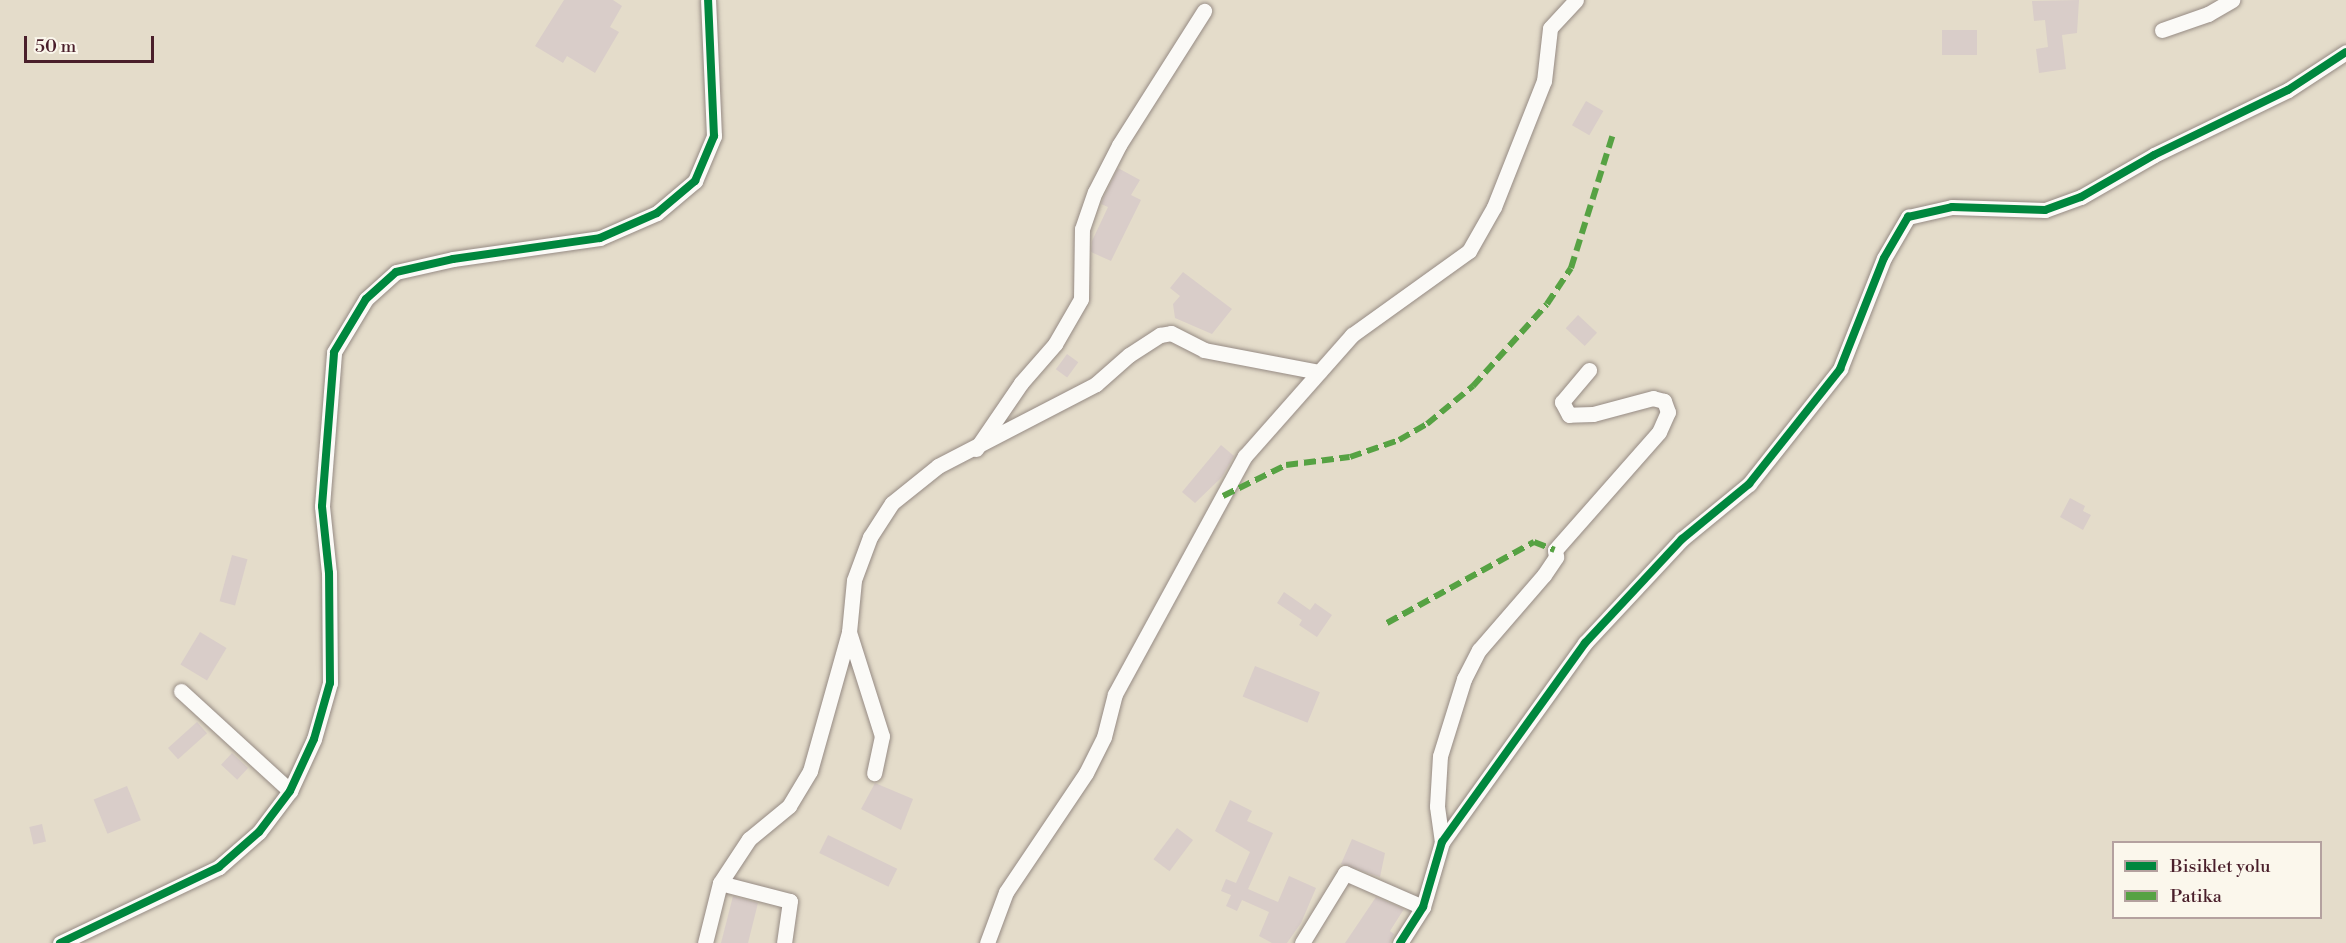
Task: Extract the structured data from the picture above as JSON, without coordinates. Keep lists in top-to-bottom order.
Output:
{
  "legend": ["Bisiklet yolu", "Patika"],
  "scale_bar": "50 m"
}
